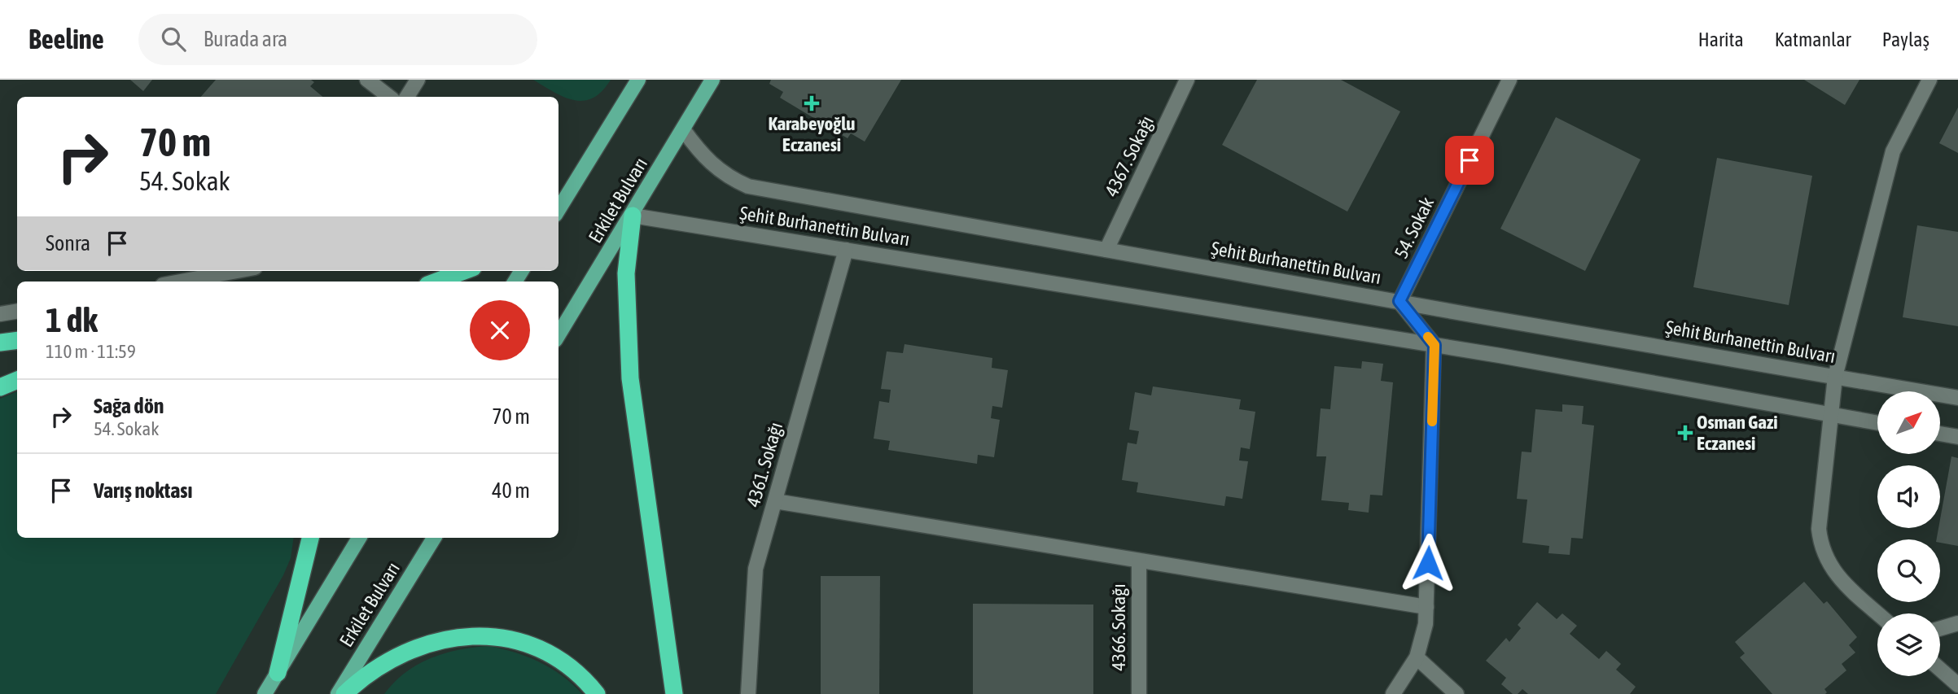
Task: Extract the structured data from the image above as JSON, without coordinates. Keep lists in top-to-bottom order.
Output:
{
  "streets": {
    "main road": ["Erkilet Bulvarı"],
    "street": [
      "4367. Sokağı",
      "Şehit Burhanettin Bulvarı",
      "54. Sokak",
      "4361. Sokağı",
      "4366. Sokağı"
    ]
  },
  "crossings": [
    ["4367. Sokağı", "Şehit Burhanettin Bulvarı"],
    ["Erkilet Bulvarı", "Şehit Burhanettin Bulvarı"],
    ["Şehit Burhanettin Bulvarı", "54. Sokak"],
    ["Şehit Burhanettin Bulvarı", "4361. Sokağı"]
  ],
  "places": {
    "health": ["Karabeyoğlu Eczanesi", "Osman Gazi Eczanesi"]
  },
  "north": "top right",
  "page": {
    "header": "Beeline",
    "search": "Burada ara",
    "nav": ["Harita", "Katmanlar", "Paylaş"],
    "turn": ["70 m", "54. Sokak"],
    "then": "Sonra",
    "heading": ["1 dk", "110 m · 11:59"],
    "list": [
      {
        "name": "Sağa dön",
        "note": "54. Sokak",
        "value": "70 m"
      },
      {
        "name": "Varış noktası",
        "value": "40 m"
      }
    ]
  }
}
